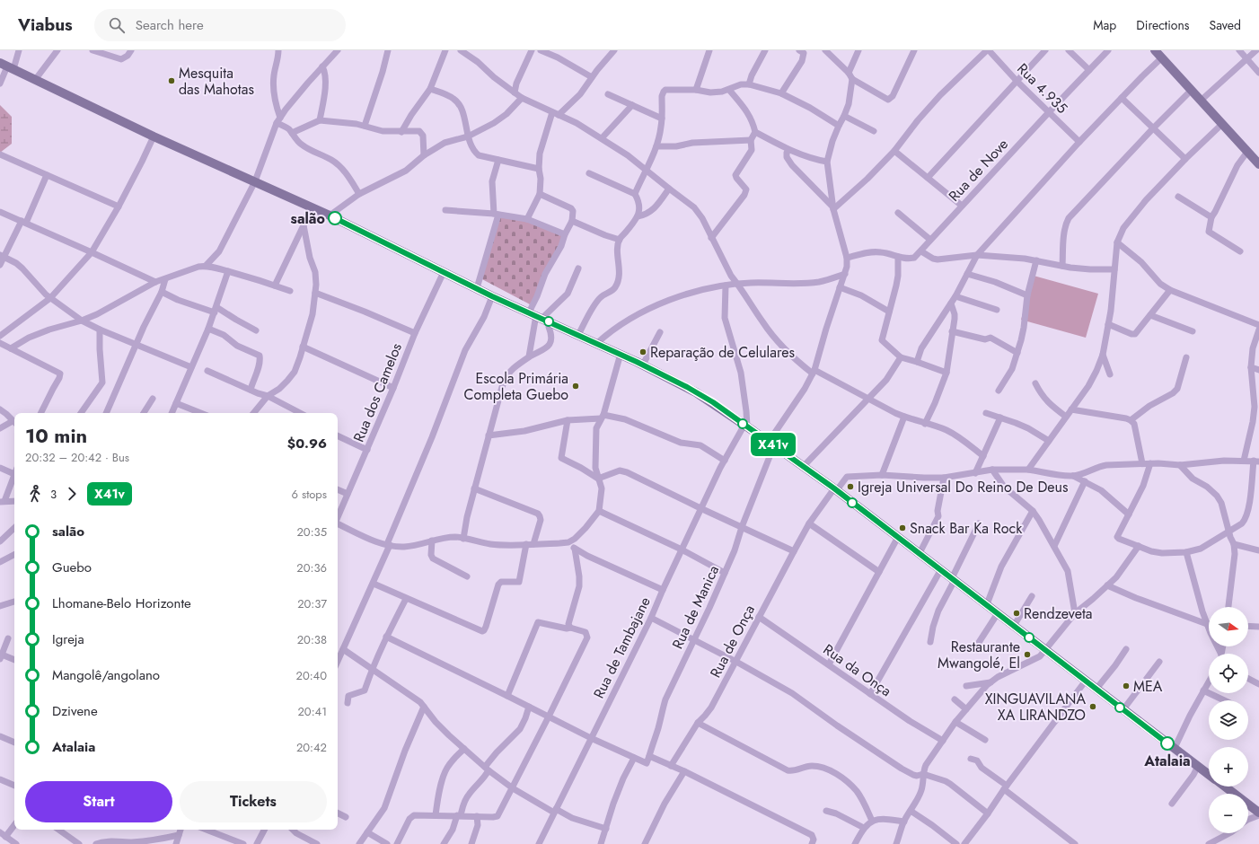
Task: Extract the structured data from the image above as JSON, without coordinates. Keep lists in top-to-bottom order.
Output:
{
  "streets": {
    "street": [
      "Rua 4.935",
      "Rua de Nove",
      "Rua dos Camelos",
      "Rua de Manica",
      "Rua de Onça",
      "Rua de Tambajane",
      "Rua da Onça"
    ]
  },
  "crossings": [
    ["Rua 4.935", "Rua de Nove"],
    ["Rua de Nove", "Rua de Manica"],
    ["Rua de Onça", "Rua da Onça"]
  ],
  "places": [
    "Mesquita das Mahotas",
    "salão",
    "Reparação de Celulares",
    "Escola Primária Completa Guebo",
    "Igreja Universal Do Reino De Deus",
    "Snack Bar Ka Rock",
    "Rendzeveta",
    "Restaurante Mwangolé, El",
    "MEA",
    "XINGUAVILANA XA LIRANDZO",
    "Atalaia"
  ],
  "lines": ["bus line X41v"],
  "north": "right",
  "page": {
    "header": "Viabus",
    "search": "Search here",
    "nav": ["Map", "Directions", "Saved"],
    "on_map": "X41v",
    "heading": ["10 min", "20:32 – 20:42 · Bus", "$0.96"],
    "legs": ["3", "X41v", "6 stops"],
    "list": [
      {
        "name": "salão",
        "value": "20:35"
      },
      {
        "name": "Guebo",
        "value": "20:36"
      },
      {
        "name": "Lhomane-Belo Horizonte",
        "value": "20:37"
      },
      {
        "name": "Igreja",
        "value": "20:38"
      },
      {
        "name": "Mangolê/angolano",
        "value": "20:40"
      },
      {
        "name": "Dzivene",
        "value": "20:41"
      },
      {
        "name": "Atalaia",
        "value": "20:42"
      }
    ],
    "map_buttons": ["+", "−"],
    "buttons": ["Start", "Tickets"]
  }
}
